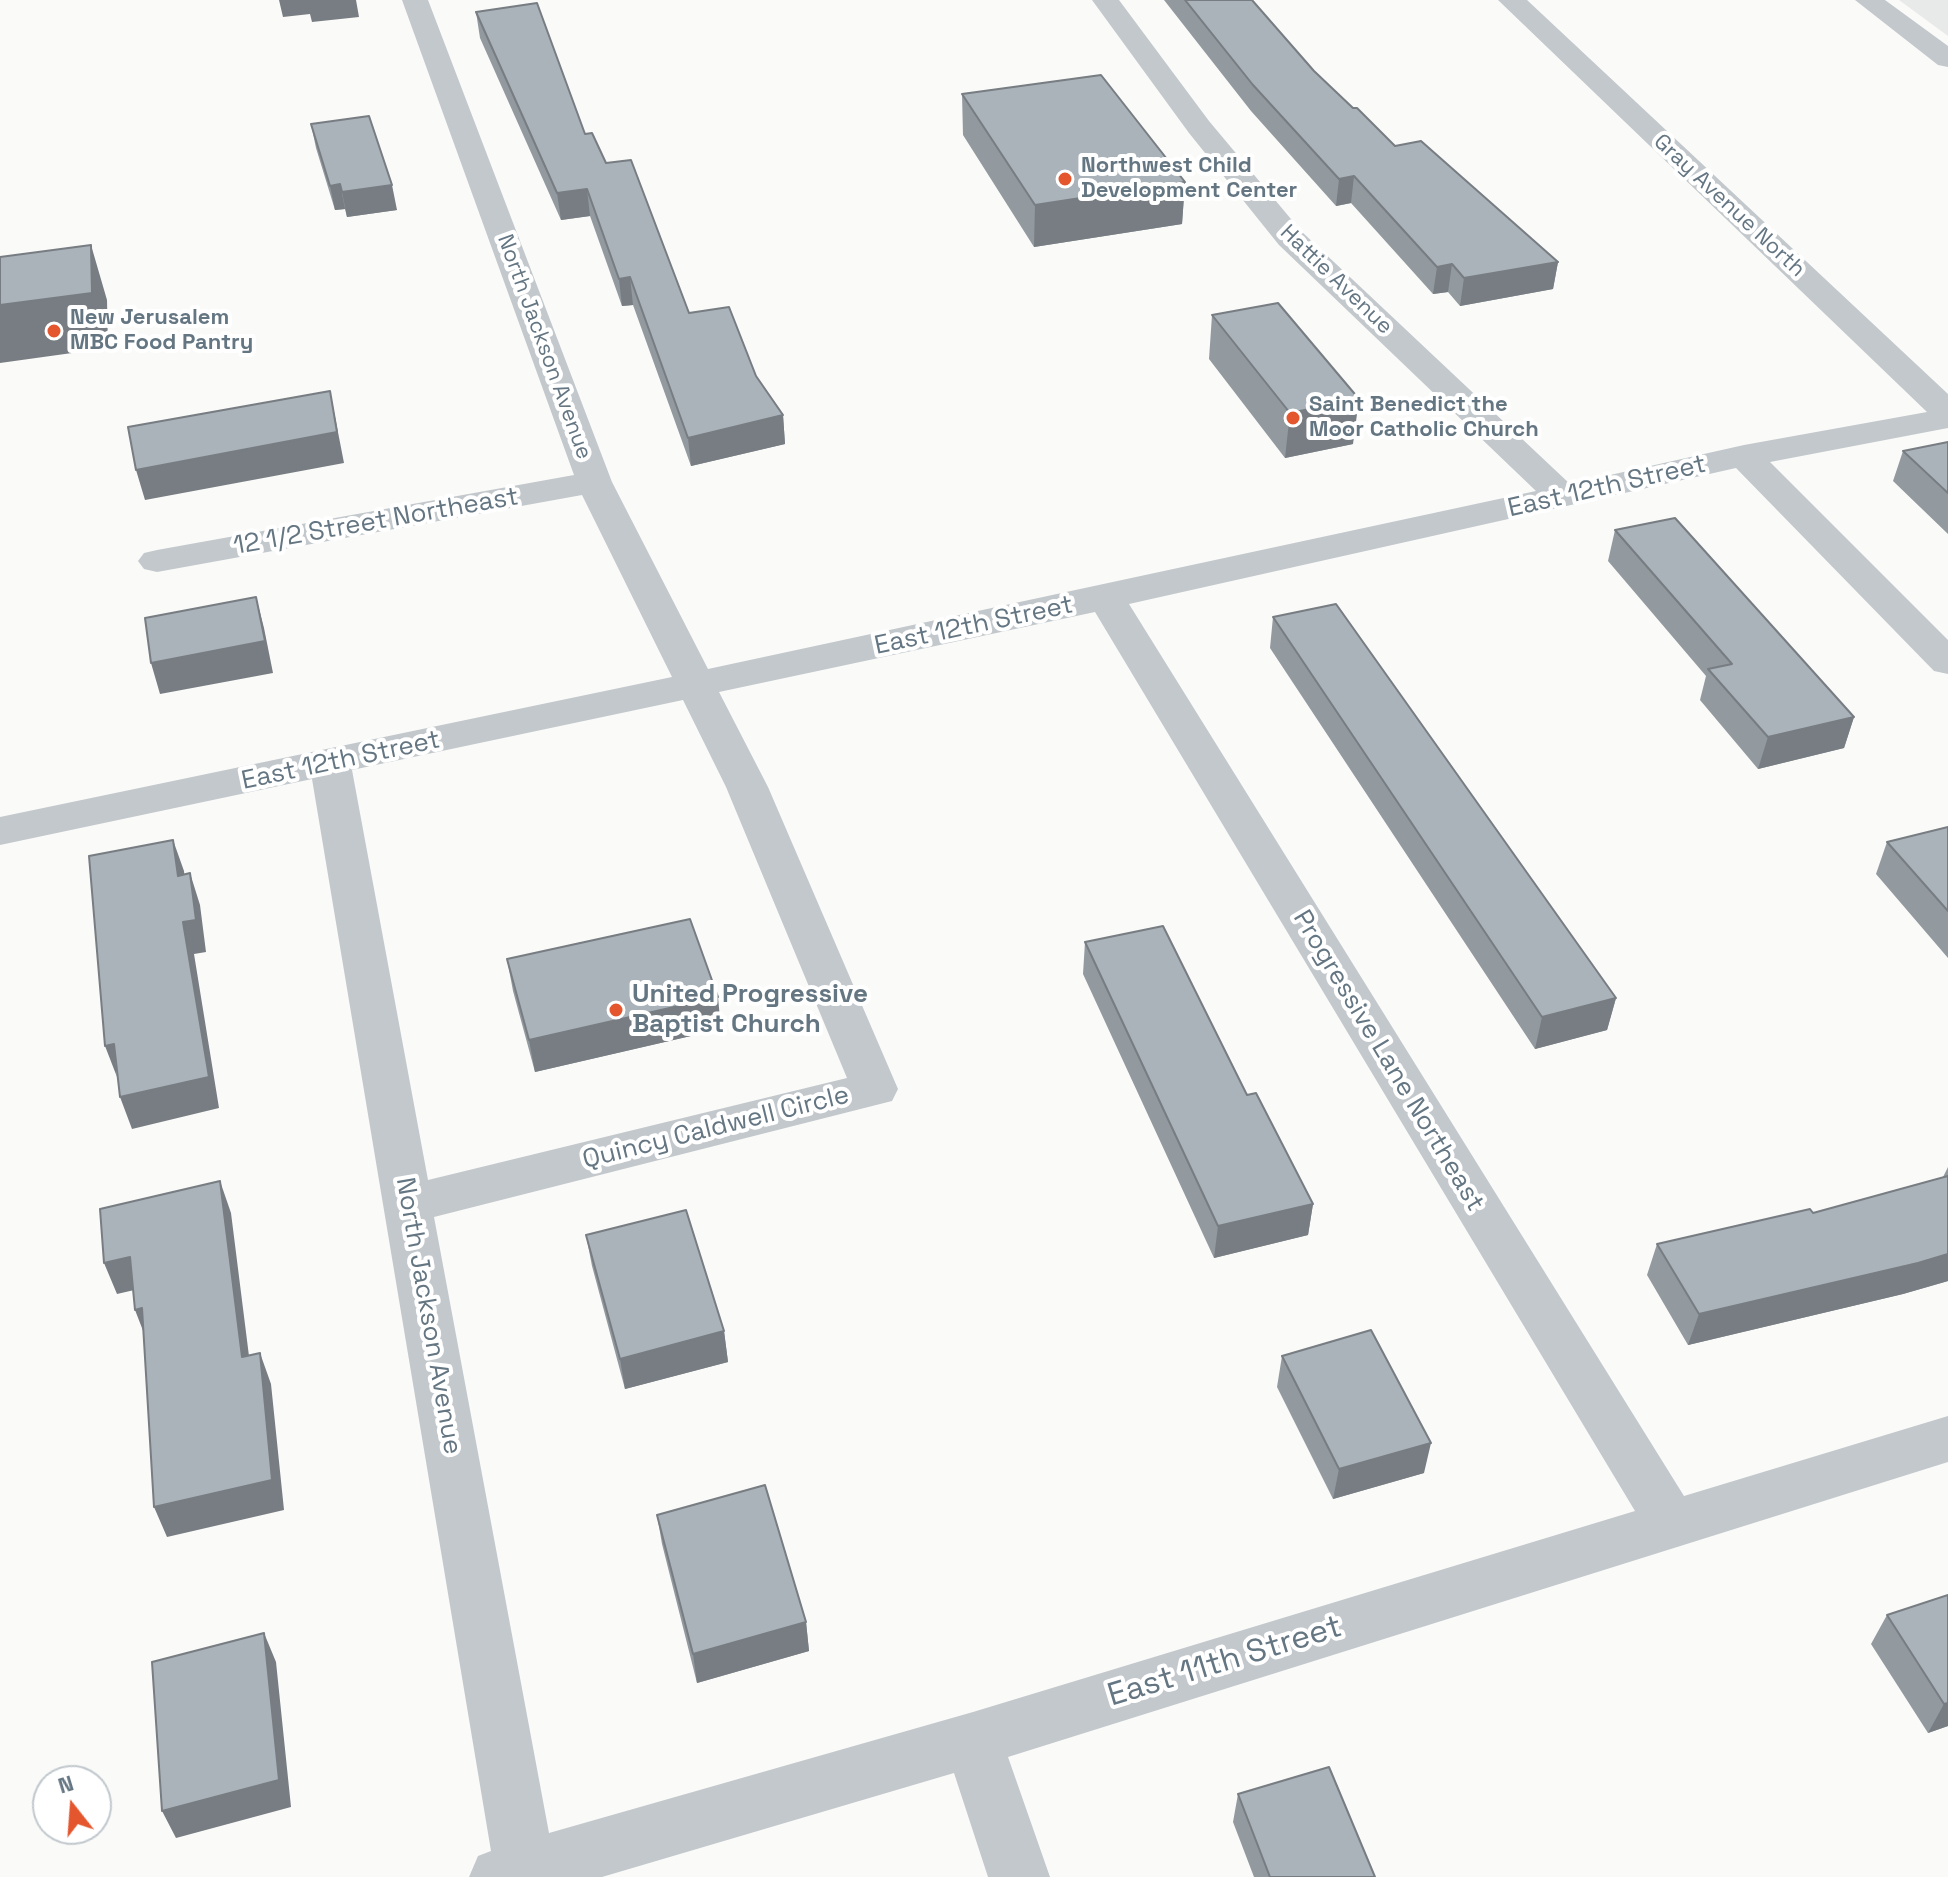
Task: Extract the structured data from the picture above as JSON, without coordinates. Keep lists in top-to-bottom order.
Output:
{
  "streets": {
    "street": [
      "Gray Avenue North",
      "Hattie Avenue",
      "North Jackson Avenue",
      "East 12th Street",
      "12 1/2 Street Northeast",
      "Progressive Lane Northeast",
      "Quincy Caldwell Circle",
      "East 11th Street"
    ]
  },
  "crossings": [
    ["Gray Avenue North", "East 12th Street"],
    ["Hattie Avenue", "East 12th Street"],
    ["North Jackson Avenue", "East 12th Street"],
    ["North Jackson Avenue", "12 1/2 Street Northeast"],
    ["North Jackson Avenue", "Quincy Caldwell Circle"],
    ["North Jackson Avenue", "East 11th Street"],
    ["East 12th Street", "Progressive Lane Northeast"],
    ["East 12th Street", "Quincy Caldwell Circle"],
    ["Progressive Lane Northeast", "East 11th Street"]
  ],
  "places": [
    "Northwest Child Development Center",
    "New Jerusalem MBC Food Pantry",
    "Saint Benedict the Moor Catholic Church",
    "United Progressive Baptist Church"
  ],
  "north": "top"
}
